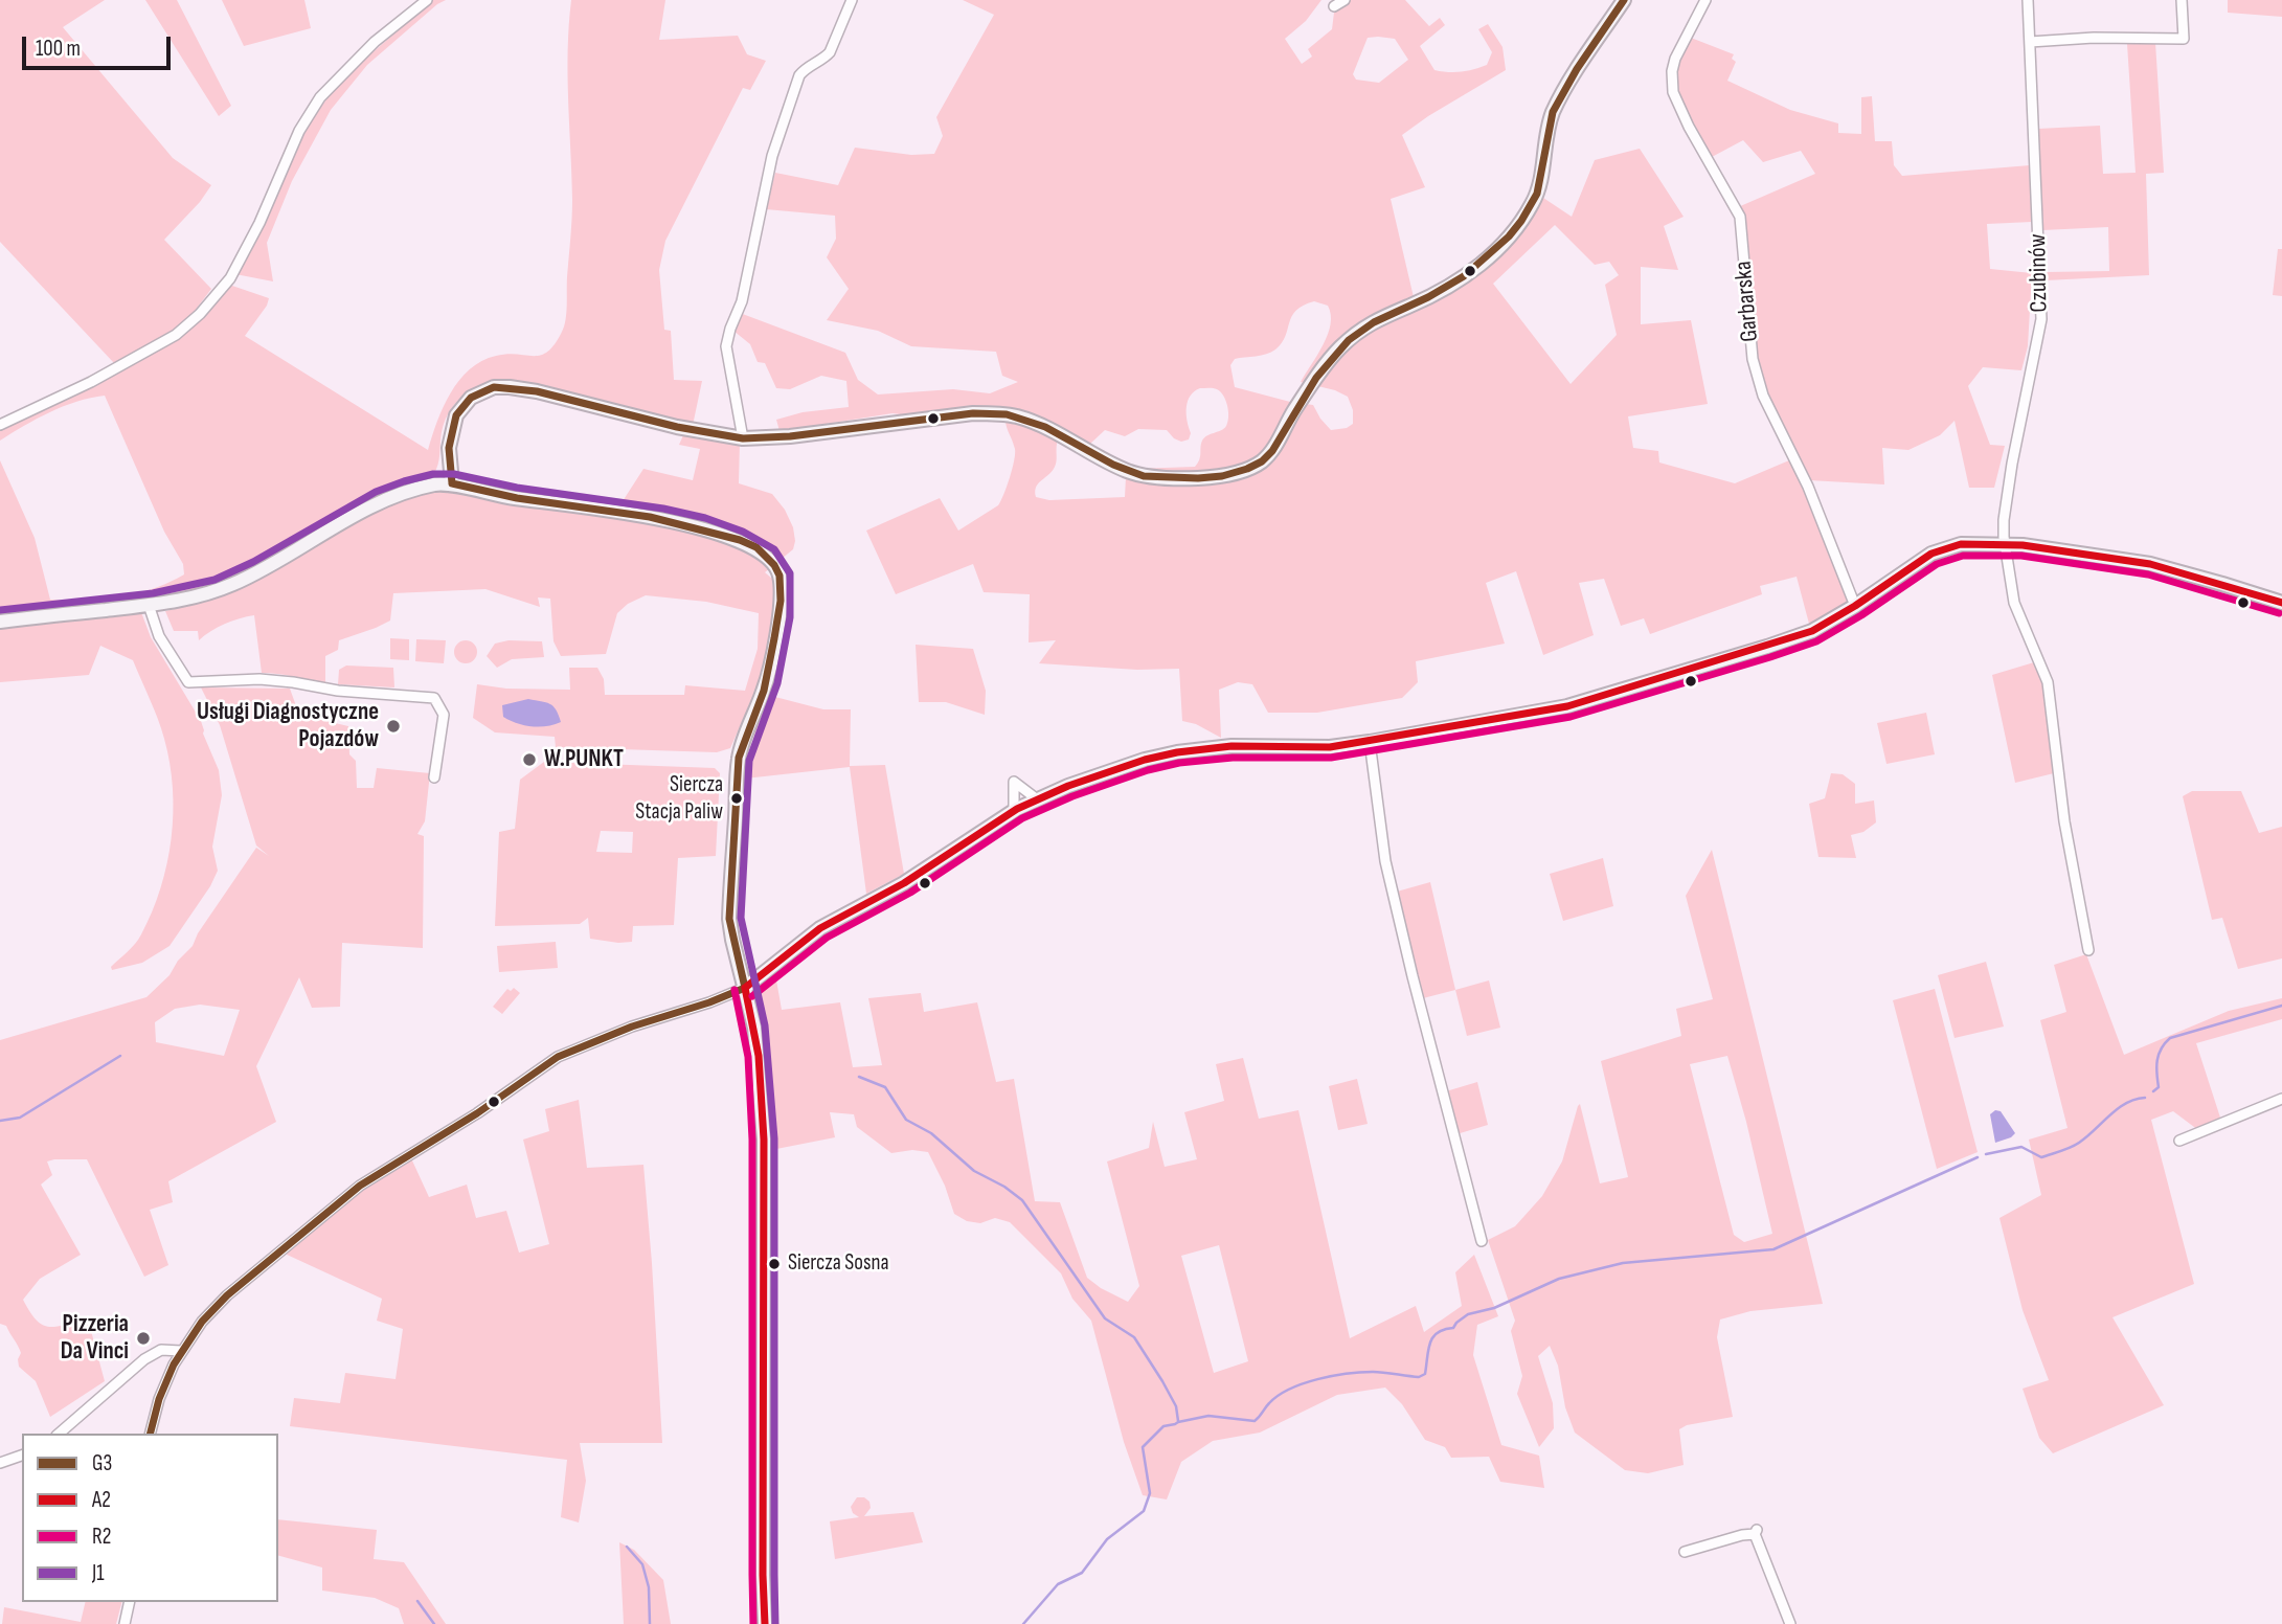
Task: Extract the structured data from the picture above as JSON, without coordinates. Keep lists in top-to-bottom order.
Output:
{
  "streets": {
    "street": ["Czubinów", "Garbarska"]
  },
  "places": [
    "Usługi Diagnostyczne Pojazdów",
    "W.PUNKT",
    "Siercza Stacja Paliw",
    "Siercza Sosna",
    "Pizzeria Da Vinci"
  ],
  "lines": [
    "transit line G3",
    "transit line J1",
    "transit line A2",
    "transit line R2"
  ],
  "legend": [
    "G3",
    "A2",
    "R2",
    "J1"
  ],
  "scale_bar": "100 m"
}
